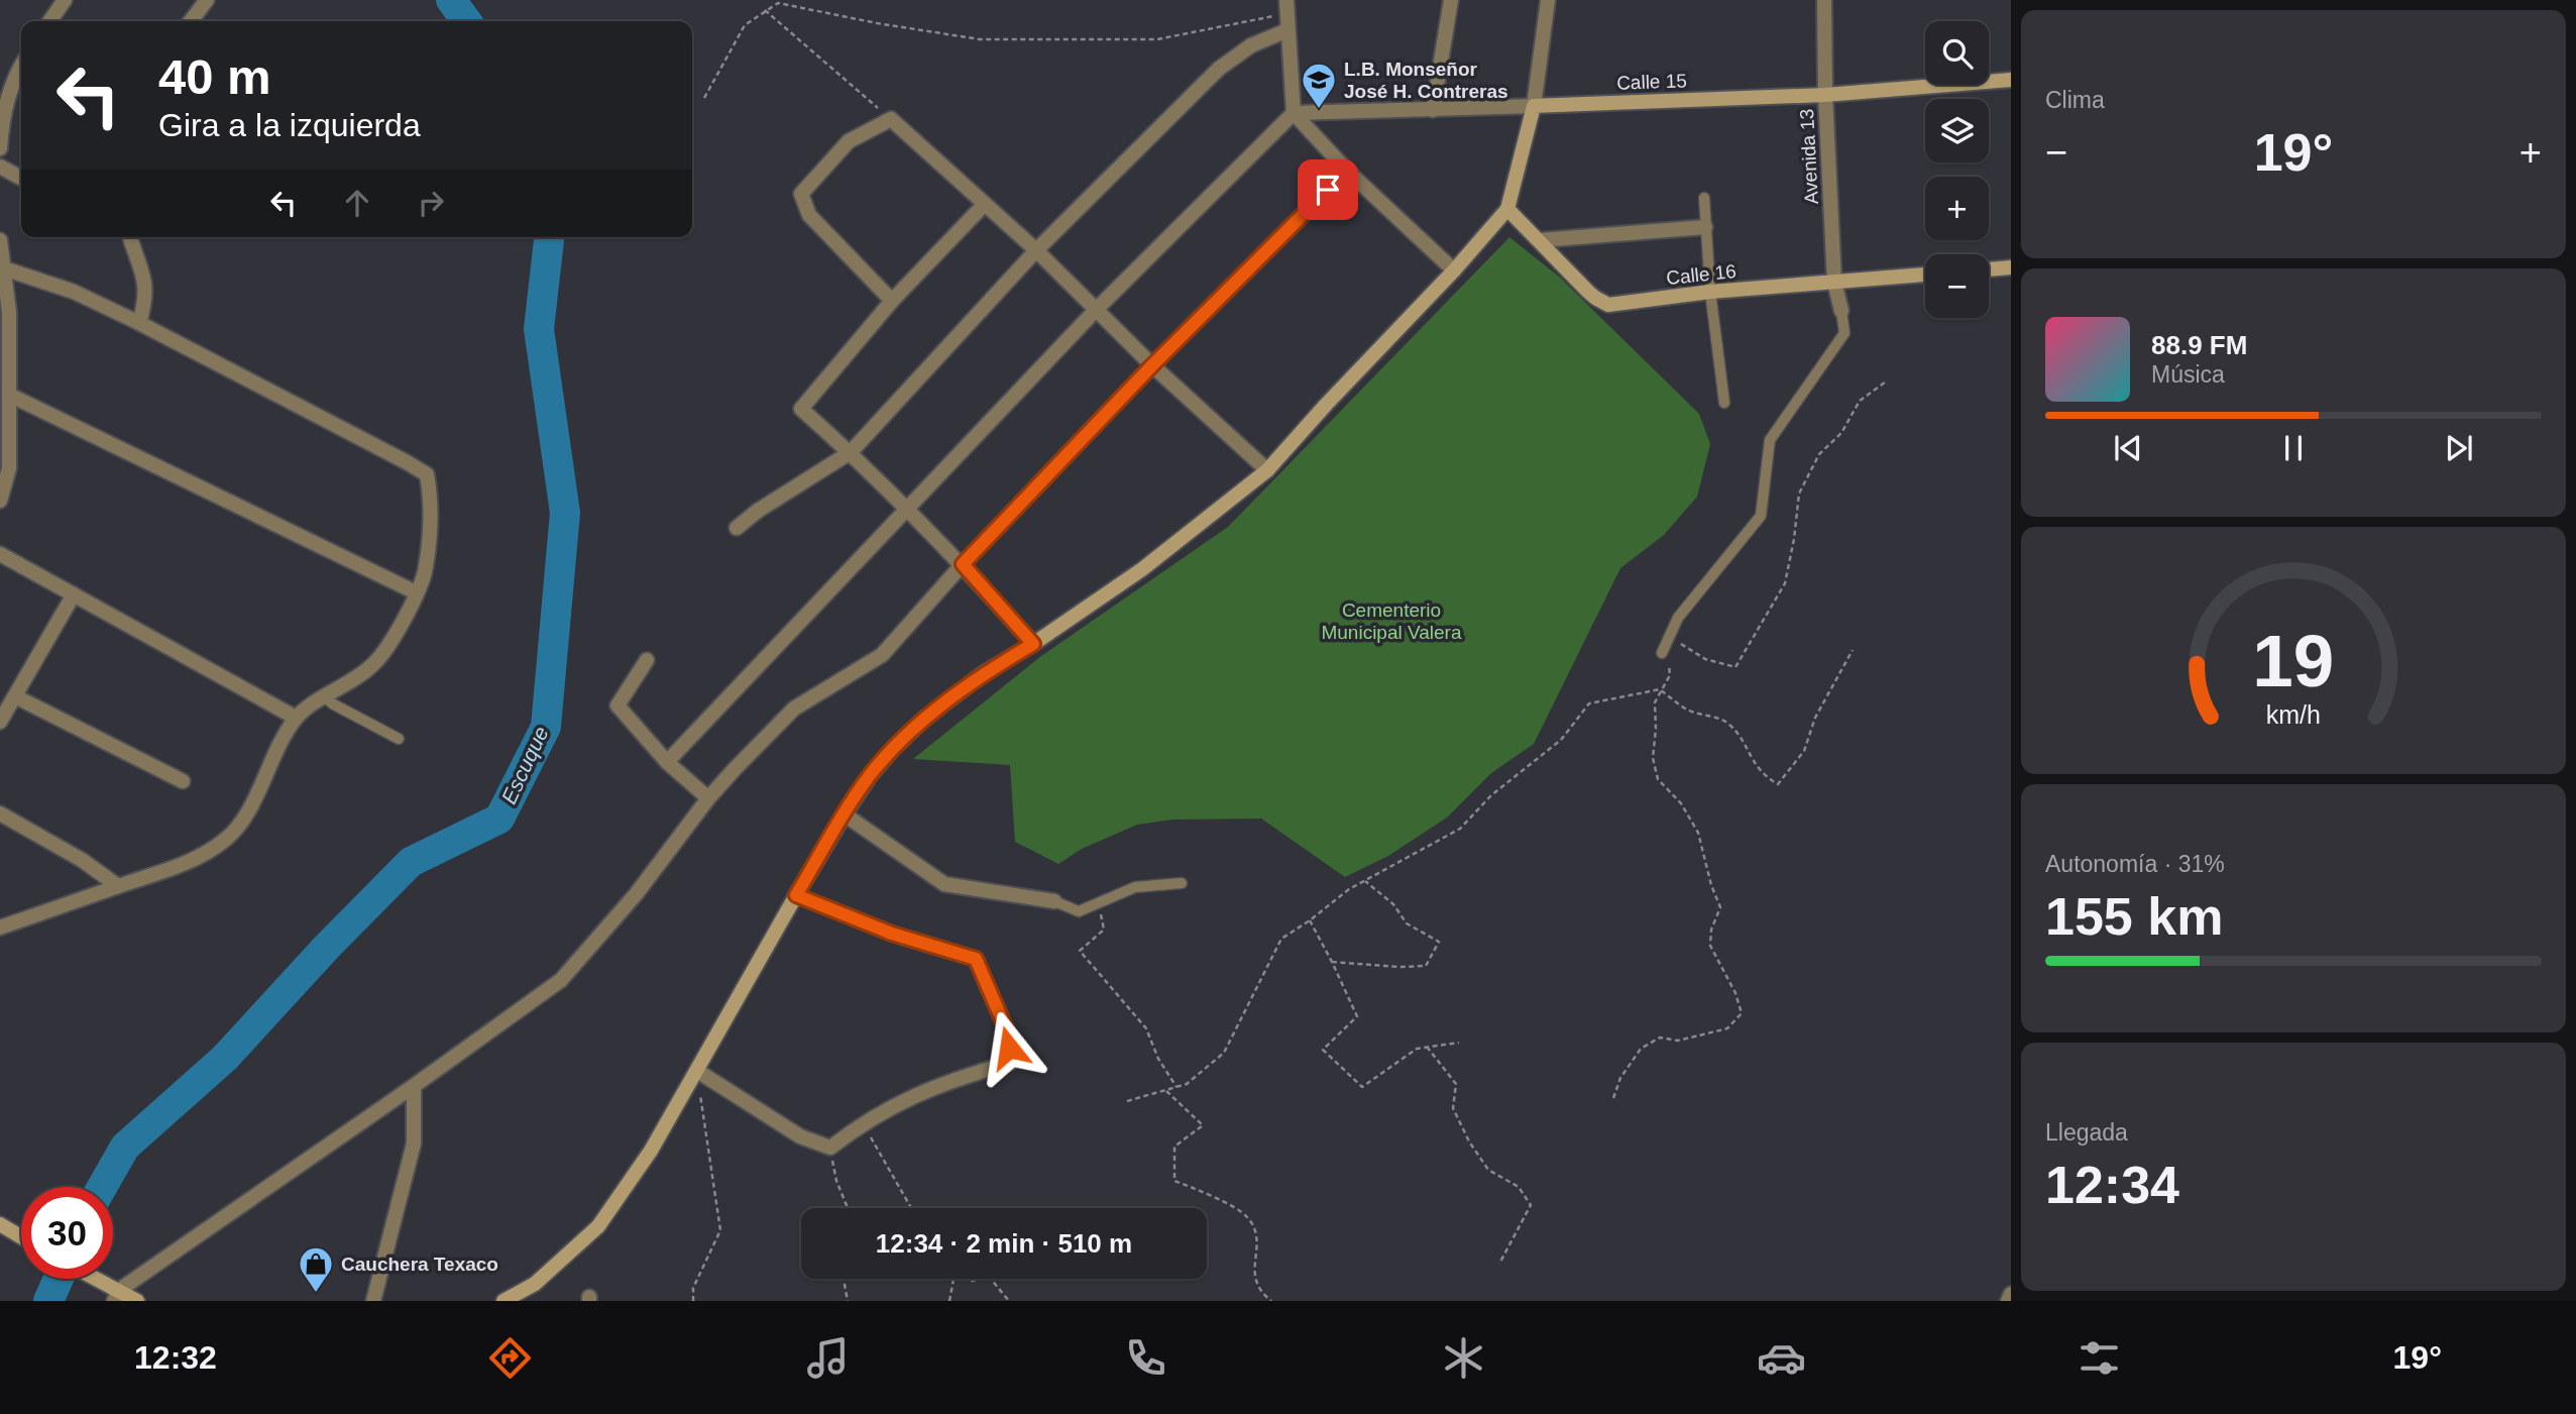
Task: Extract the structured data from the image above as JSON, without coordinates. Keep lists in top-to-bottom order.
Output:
{
  "streets": {
    "main road": ["Calle 15", "Calle 16"],
    "street": ["Avenida 13"]
  },
  "crossings": [
    ["Calle 15", "Avenida 13"],
    ["Avenida 13", "Calle 16"]
  ],
  "water": ["Escuque"],
  "parks": ["Cementerio Municipal Valera"],
  "places": {
    "school or university": ["L.B. Monseñor José H. Contreras"],
    "shop": ["Cauchera Texaco"]
  },
  "page": {
    "tile": [
      "Clima",
      ["Autonomía · 31%", "155 km"],
      ["Llegada", "12:34"]
    ],
    "map_buttons": ["+", "−"],
    "turn": ["40 m", "Gira a la izquierda"],
    "heat": ["−", "19°", "+"],
    "song": ["88.9 FM", "Música"],
    "limit": "30",
    "trip": "12:34 · 2 min · 510 m",
    "tabs": ["12:32", "19°"],
    "gauge": ["19", "km/h"]
  }
}
